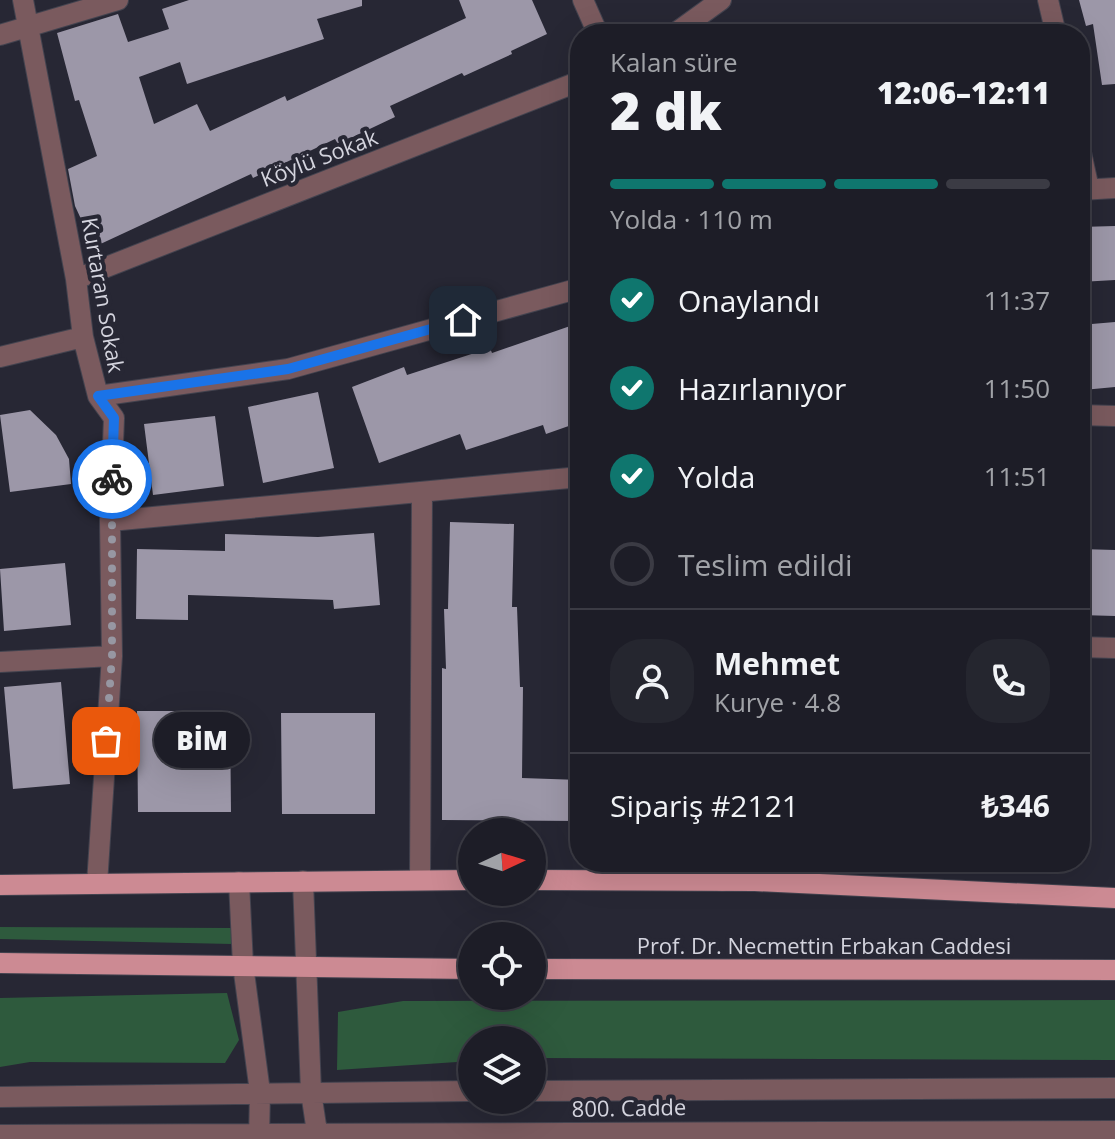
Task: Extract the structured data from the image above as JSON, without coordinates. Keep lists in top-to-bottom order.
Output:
{
  "streets": {
    "main road": ["Prof. Dr. Necmettin Erbakan Caddesi"],
    "street": ["Köylü Sokak", "Kurtaran Sokak", "800. Cadde"]
  },
  "crossings": [
    ["Köylü Sokak", "Kurtaran Sokak"]
  ],
  "places": ["BİM"],
  "north": "right",
  "page": {
    "heading": ["2 dk", "Kalan süre", "12:06–12:11"],
    "panel": [
      "Mehmet",
      "Kurye · 4.8",
      "Sipariş #2121",
      "₺346"
    ],
    "bar": "Yolda · 110 m",
    "list": [
      ["Onaylandı", "11:37"],
      ["Hazırlanıyor", "11:50"],
      ["Yolda", "11:51"],
      "Teslim edildi"
    ],
    "bubble": "BİM"
  }
}
